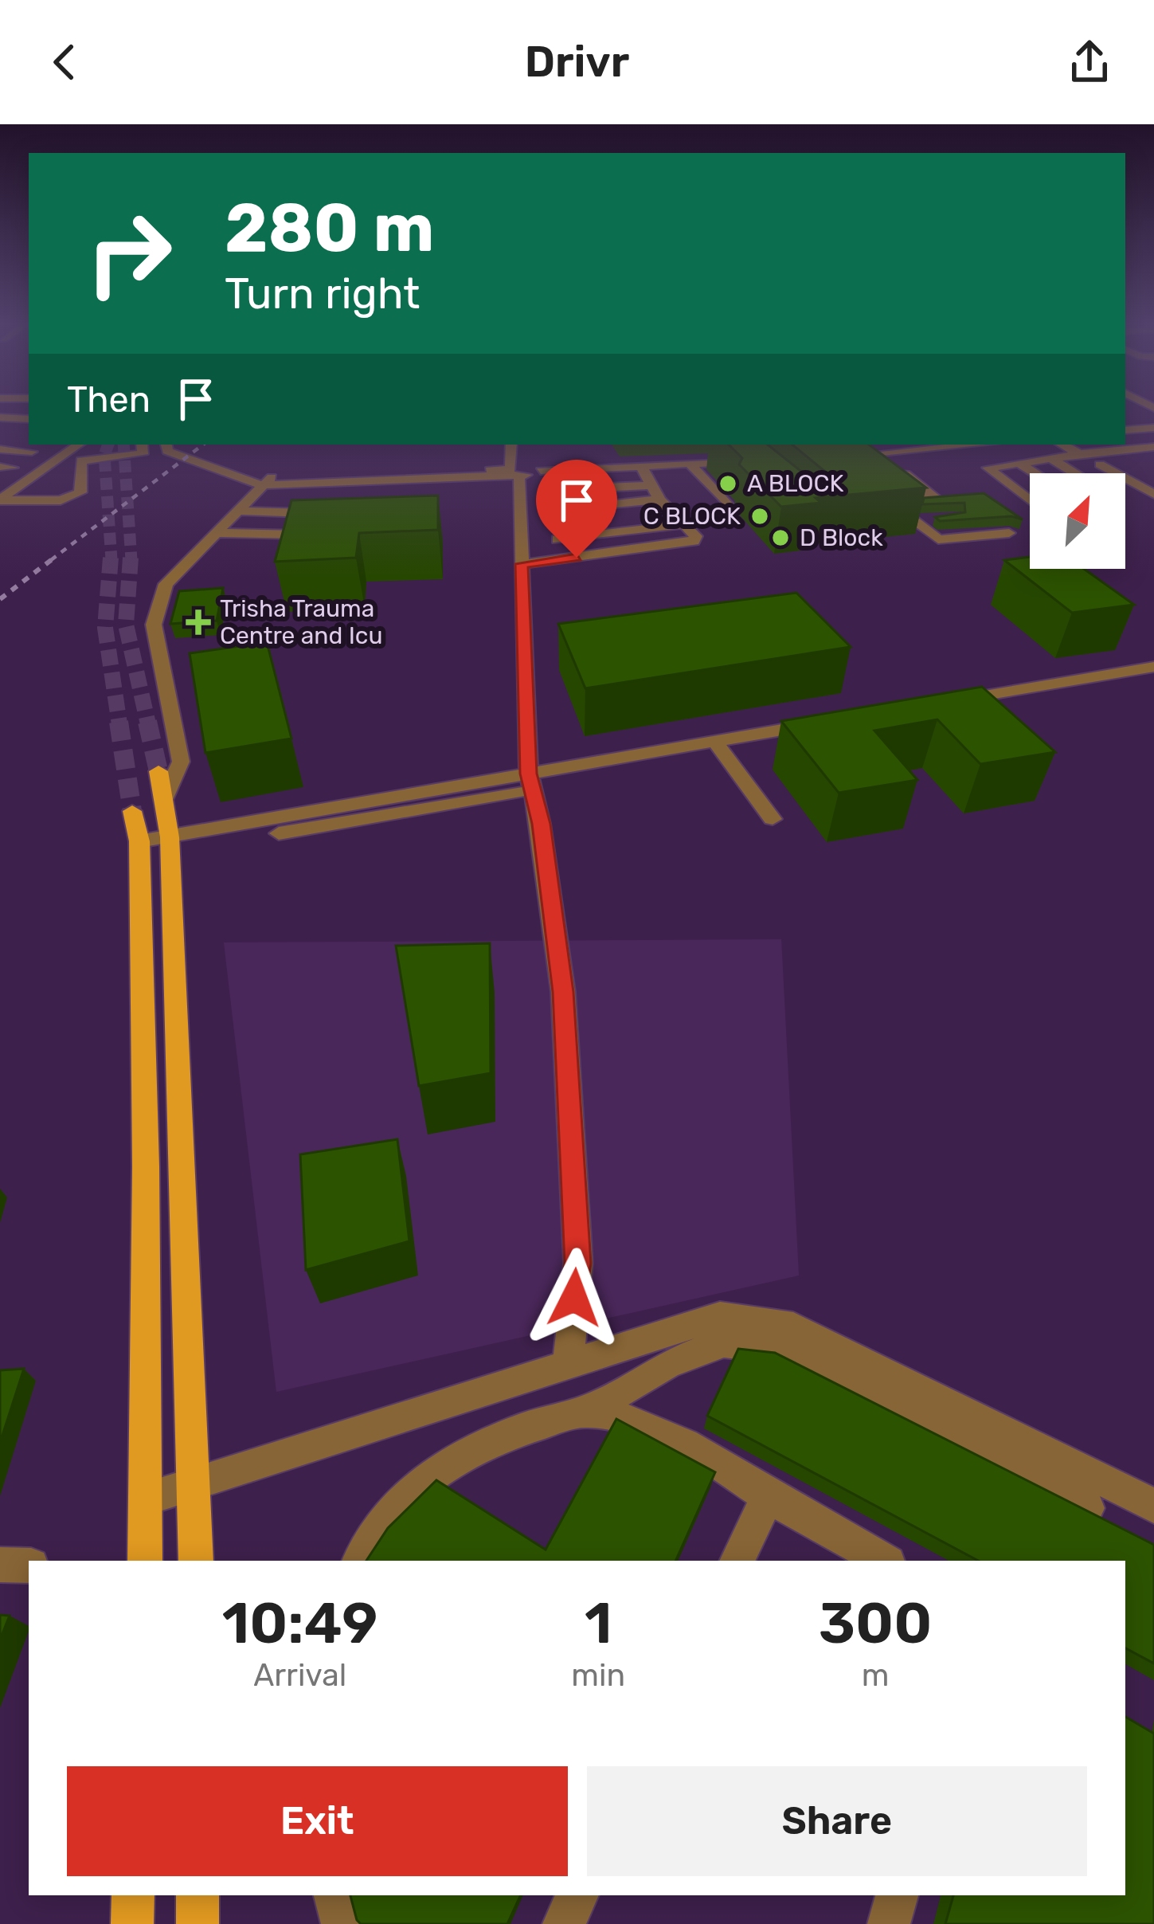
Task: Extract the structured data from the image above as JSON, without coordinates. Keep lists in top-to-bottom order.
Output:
{
  "places": {
    "other": ["A BLOCK", "C BLOCK", "D Block"],
    "health": ["Trisha Trauma Centre and Icu"]
  },
  "north": "top right",
  "page": {
    "header": "Drivr",
    "turn": ["280 m", "Turn right"],
    "then": "Then",
    "eta": [
      "10:49",
      "Arrival",
      "1",
      "min",
      "300",
      "m"
    ],
    "buttons": ["Exit", "Share"]
  }
}
